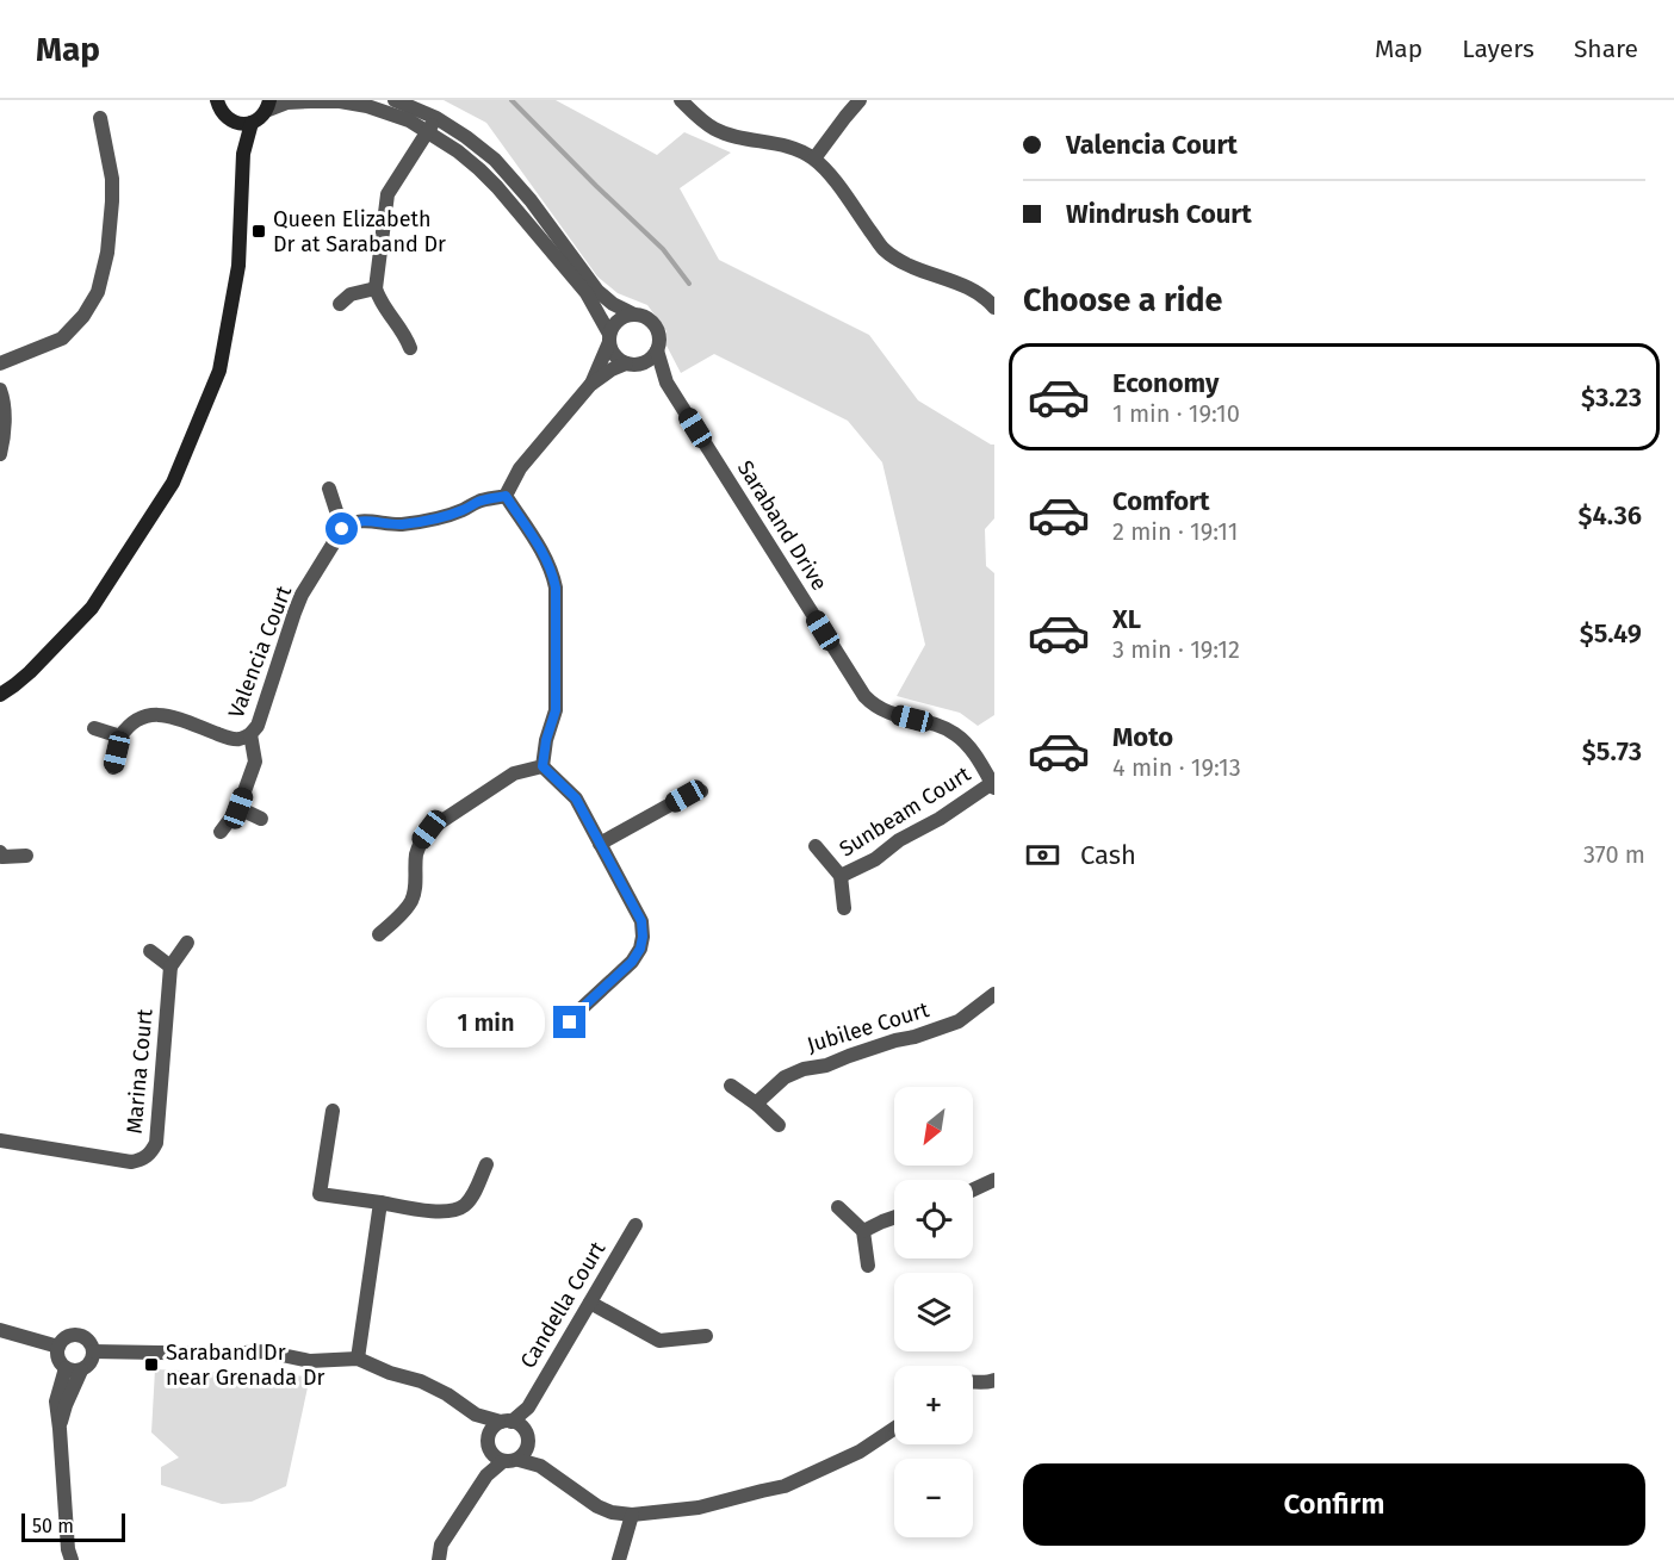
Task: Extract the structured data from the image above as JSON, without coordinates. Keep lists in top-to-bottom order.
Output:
{
  "streets": {
    "street": [
      "Saraband Drive",
      "Valencia Court",
      "Sunbeam Court",
      "Jubilee Court",
      "Marina Court",
      "Candella Court"
    ]
  },
  "crossings": [
    ["Saraband Drive", "Sunbeam Court"]
  ],
  "places": {
    "transit": ["Queen Elizabeth Dr at Saraband Dr", "Saraband Dr near Grenada Dr"]
  },
  "scale_bar": "50 m",
  "north": "bottom left",
  "page": {
    "header": "Map",
    "nav": ["Map", "Layers", "Share"],
    "banner": ["Valencia Court", "Windrush Court"],
    "heading": "Choose a ride",
    "list": [
      {
        "name": "Economy",
        "note": "1 min · 19:10",
        "value": "$3.23"
      },
      {
        "name": "Comfort",
        "note": "2 min · 19:11",
        "value": "$4.36"
      },
      {
        "name": "XL",
        "note": "3 min · 19:12",
        "value": "$5.49"
      },
      {
        "name": "Moto",
        "note": "4 min · 19:13",
        "value": "$5.73"
      }
    ],
    "pay": ["Cash", "370 m"],
    "bubble": "1 min",
    "map_buttons": ["+", "−"],
    "buttons": "Confirm",
    "scale": "50 m"
  }
}
